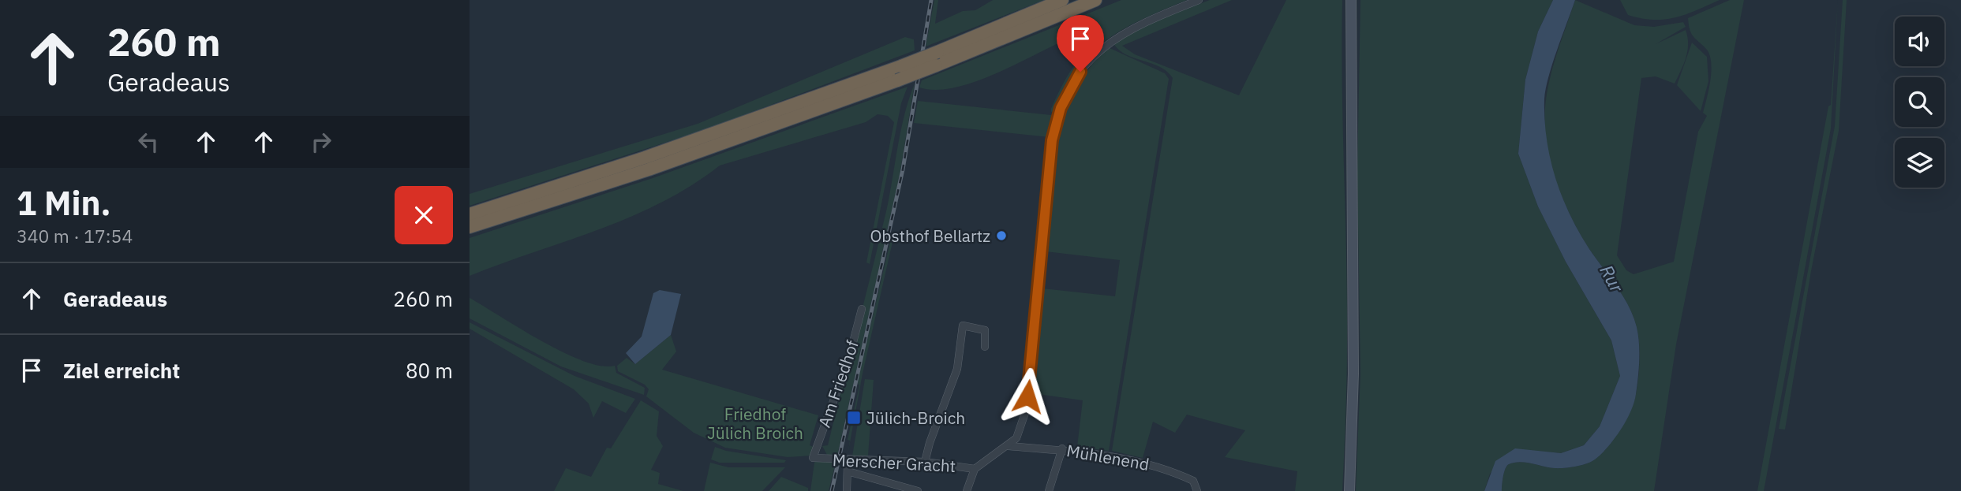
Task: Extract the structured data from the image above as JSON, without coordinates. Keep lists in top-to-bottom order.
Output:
{
  "streets": {
    "street": ["Am Friedhof", "Mühlenend", "Merscher Gracht"]
  },
  "crossings": [
    ["Am Friedhof", "Merscher Gracht"]
  ],
  "water": ["Rur"],
  "parks": ["Friedhof Jülich Broich"],
  "places": {
    "other": ["Obsthof Bellartz"],
    "transit": ["Jülich-Broich"]
  },
  "page": {
    "turn": ["260 m", "Geradeaus"],
    "heading": ["1 Min.", "340 m · 17:54"],
    "list": [
      {
        "name": "Geradeaus",
        "value": "260 m"
      },
      {
        "name": "Ziel erreicht",
        "value": "80 m"
      }
    ]
  }
}
